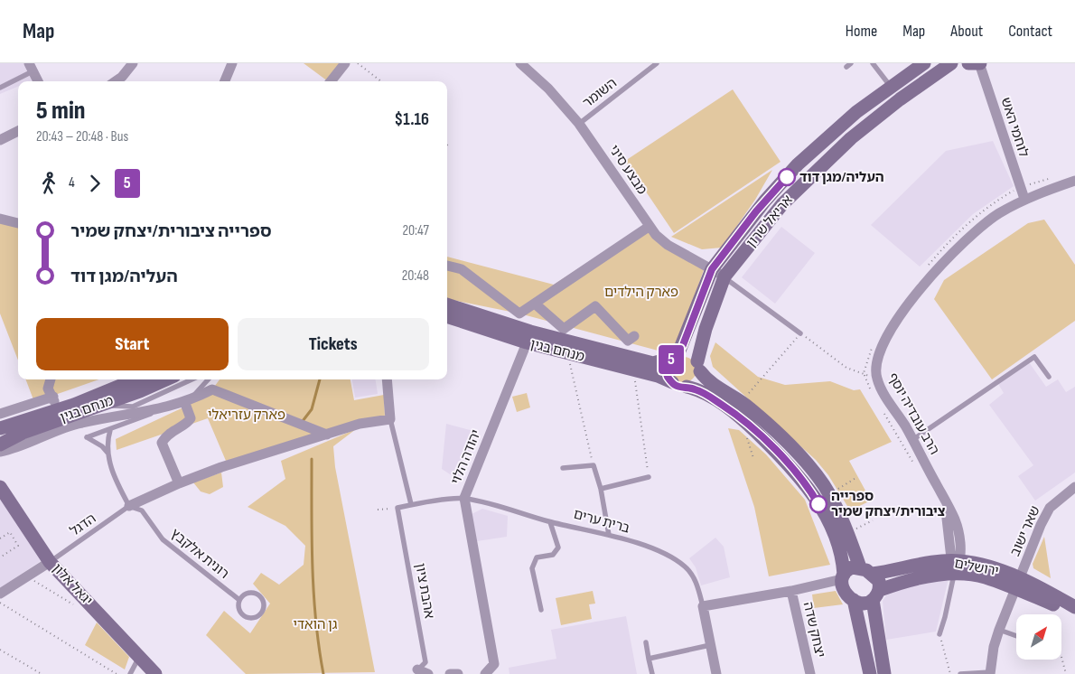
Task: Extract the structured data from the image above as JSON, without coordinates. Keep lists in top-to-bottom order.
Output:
{
  "streets": {
    "main road": [
      "אריאל שרון",
      "מנחם בגין",
      "ירושלים",
      "יגאל אלון"
    ],
    "street": [
      "לוחמי האש",
      "מבצע סיני",
      "הרב עובדיה יוסף",
      "יהודה הלוי",
      "ברית ערים",
      "שאר ישוב",
      "יצחק שדה"
    ],
    "lane": [
      "השומר",
      "הדגל",
      "רונית אלקבץ",
      "אהבת ציון"
    ]
  },
  "crossings": [
    ["השומר", "מבצע סיני"],
    ["לוחמי האש", "הרב עובדיה יוסף"],
    ["מבצע סיני", "אריאל שרון"],
    ["אריאל שרון", "מנחם בגין"],
    ["מנחם בגין", "יהודה הלוי"],
    ["הרב עובדיה יוסף", "ירושלים"],
    ["יהודה הלוי", "ברית ערים"],
    ["ברית ערים", "אהבת ציון"],
    ["הדגל", "רונית אלקבץ"],
    ["הדגל", "יגאל אלון"],
    ["שאר ישוב", "ירושלים"]
  ],
  "parks": ["פארק הילדים", "פארק עזריאלי", "גן הואדי"],
  "places": ["העליה/מגן דוד", "ספרייה ציבורית/יצחק שמיר"],
  "lines": ["bus line 5"],
  "north": "top right",
  "page": {
    "header": "Map",
    "nav": [
      "Home",
      "Map",
      "About",
      "Contact"
    ],
    "on_map": "5",
    "heading": ["5 min", "20:43 – 20:48 · Bus", "$1.16"],
    "legs": ["4", "5"],
    "list": [
      {
        "name": "ספרייה ציבורית/יצחק שמיר",
        "value": "20:47"
      },
      {
        "name": "העליה/מגן דוד",
        "value": "20:48"
      }
    ],
    "buttons": ["Start", "Tickets"]
  }
}
